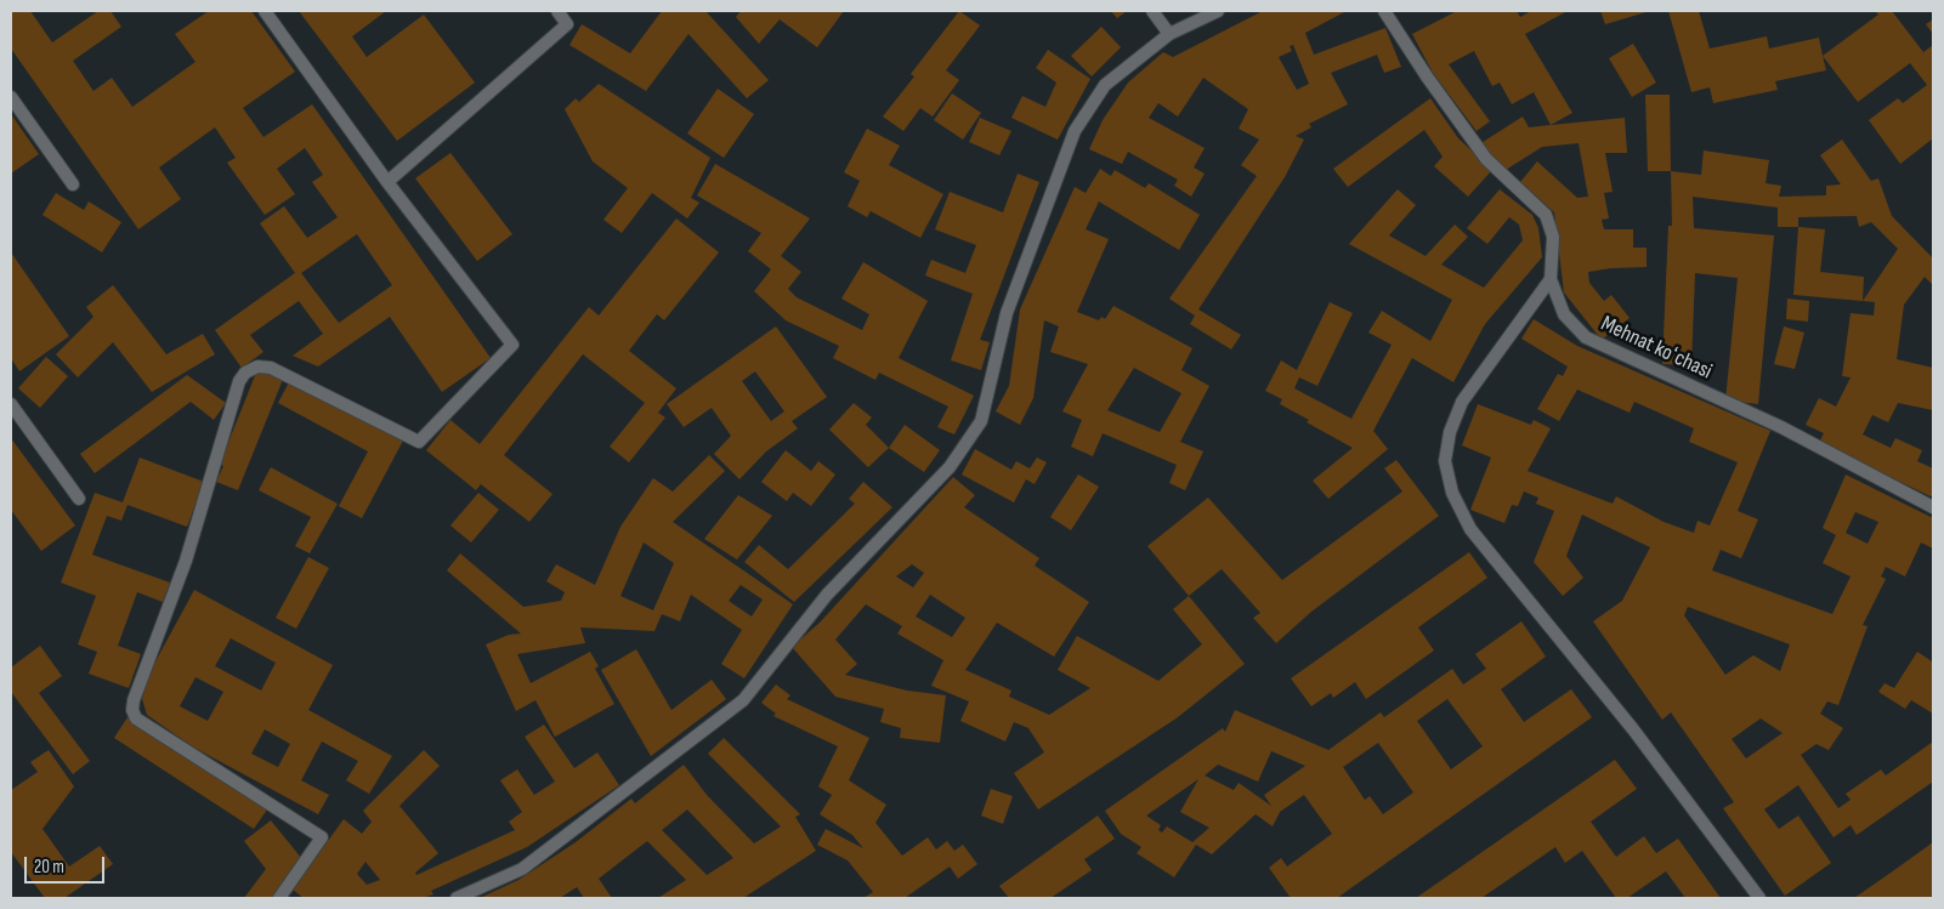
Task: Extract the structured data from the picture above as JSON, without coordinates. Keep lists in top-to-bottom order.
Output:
{
  "streets": {
    "street": ["Mehnat koʻchasi"]
  },
  "scale_bar": "20 m"
}
